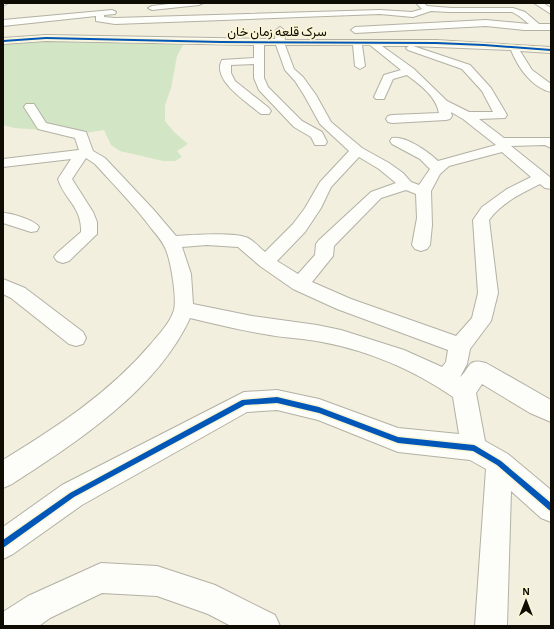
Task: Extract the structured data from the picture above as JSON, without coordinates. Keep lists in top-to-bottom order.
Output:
{
  "streets": {
    "street": ["سرک قلعه زمان خان"]
  },
  "north": "top"
}
